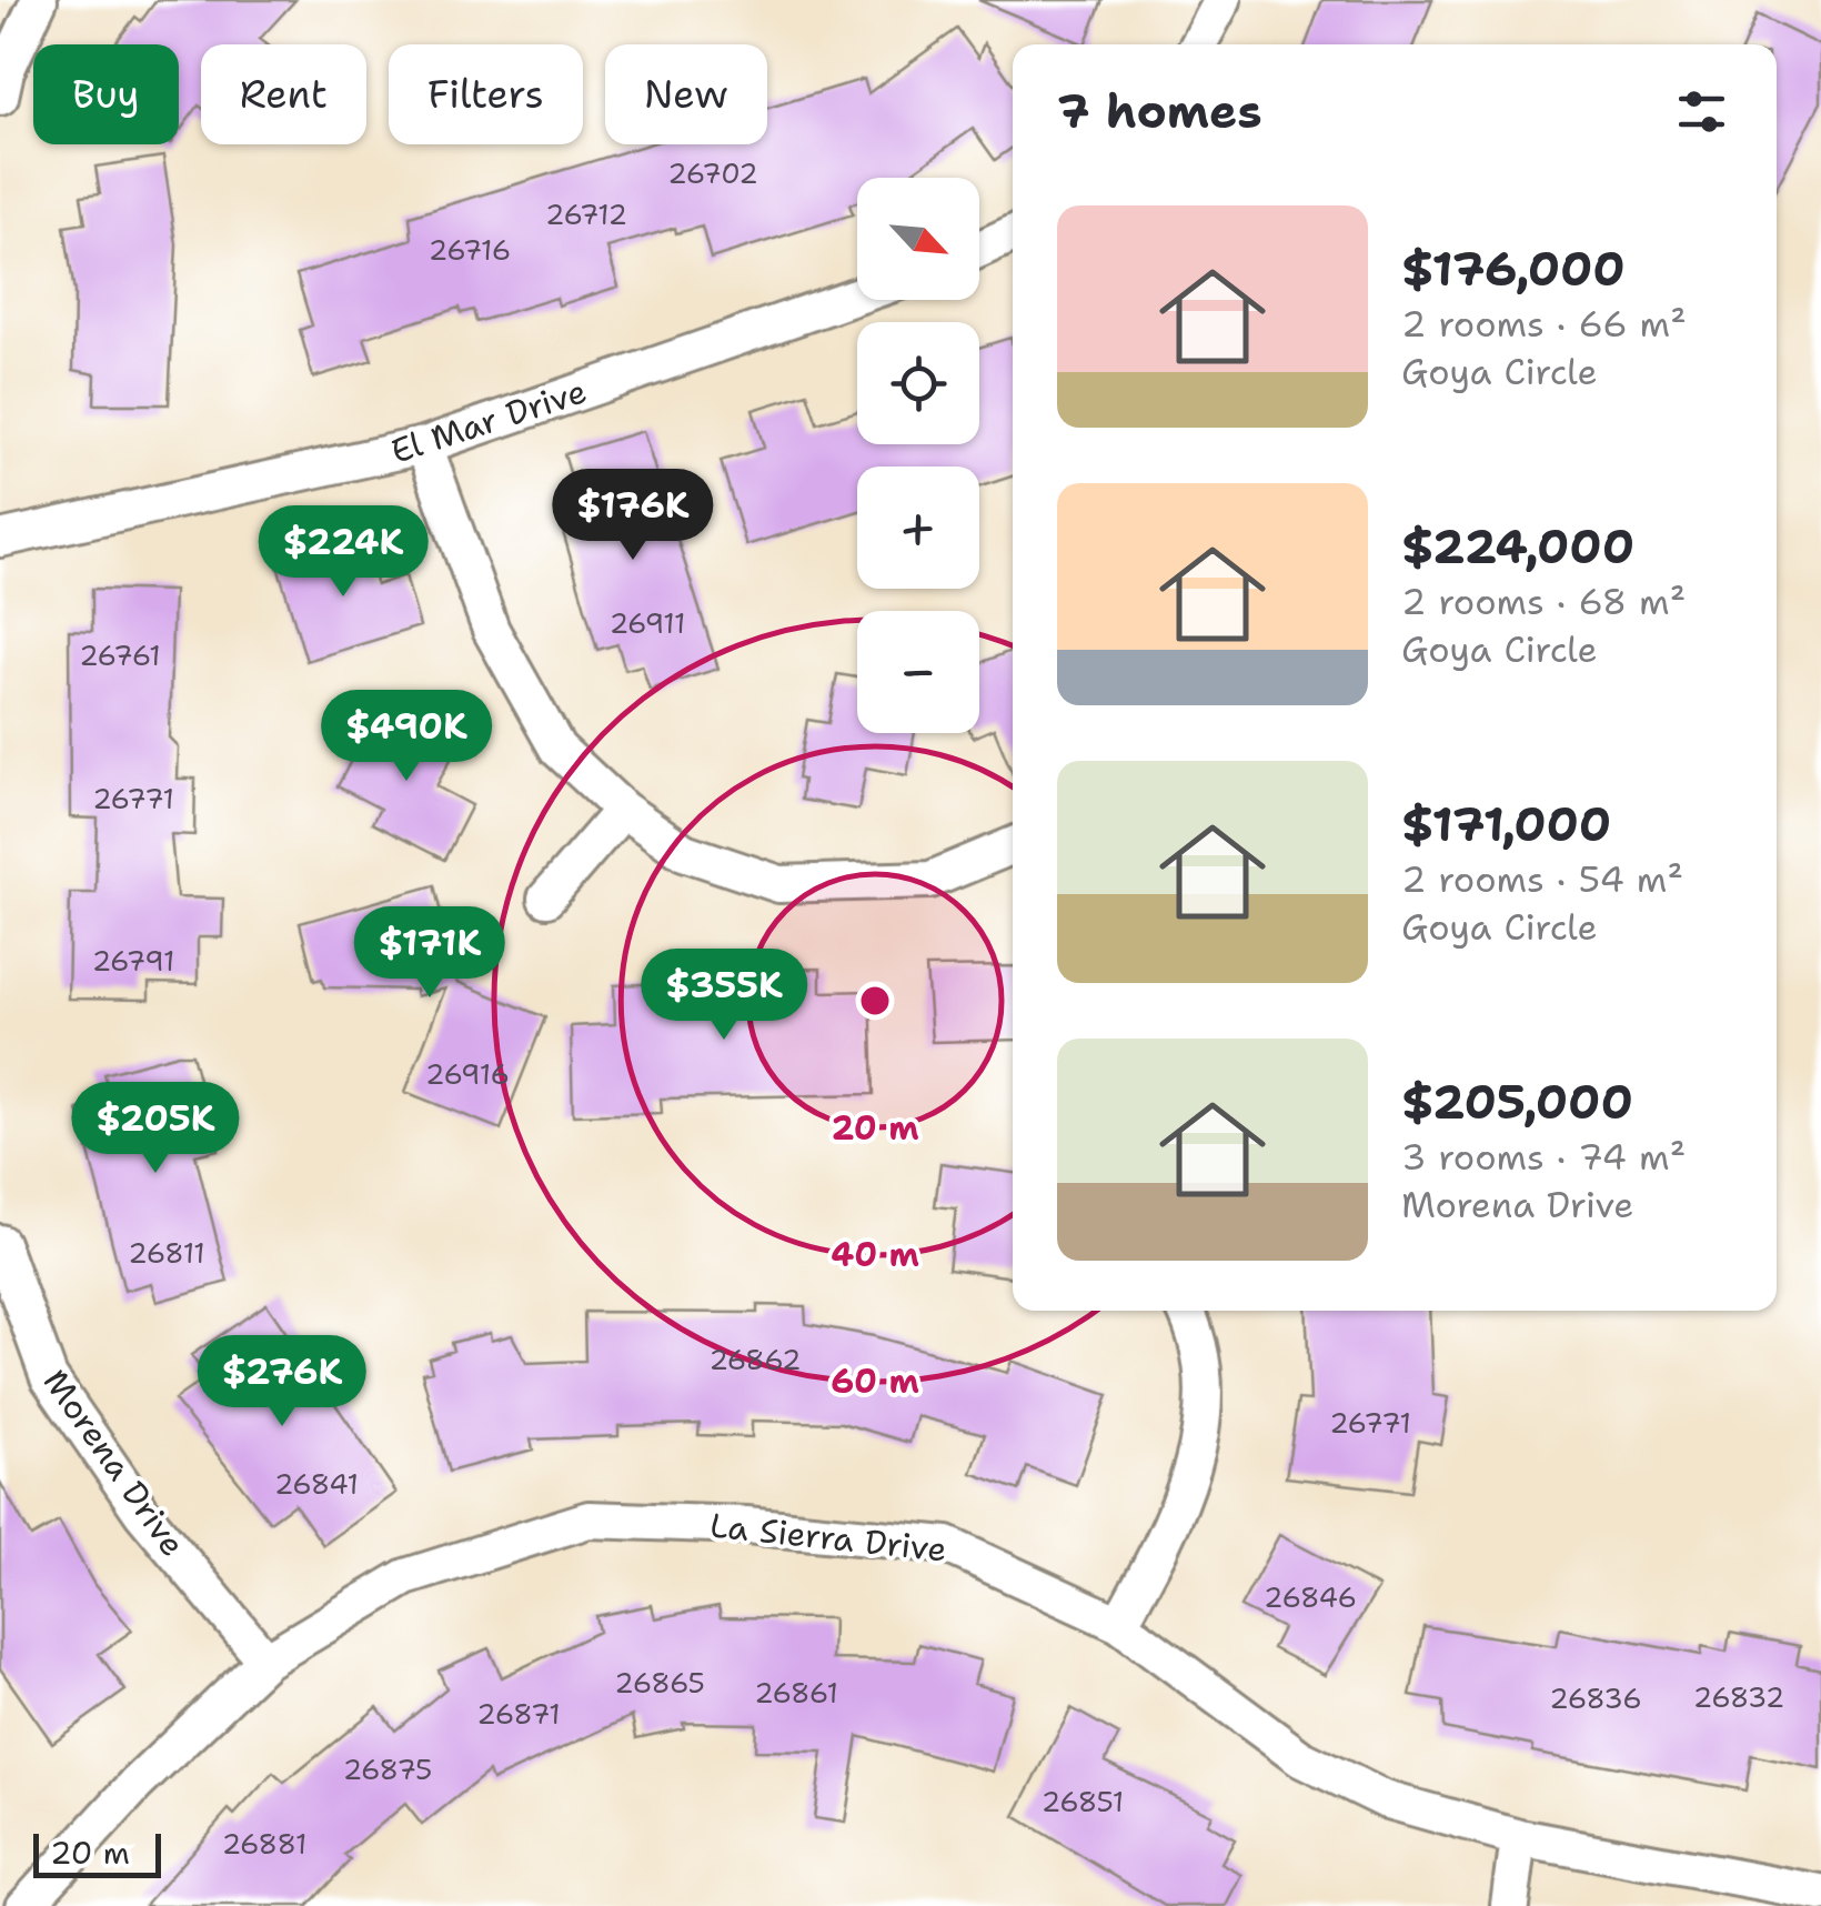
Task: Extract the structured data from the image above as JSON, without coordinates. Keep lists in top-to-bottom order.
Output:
{
  "streets": {
    "street": ["El Mar Drive", "Morena Drive", "La Sierra Drive"]
  },
  "crossings": [
    ["Morena Drive", "La Sierra Drive"]
  ],
  "house_numbers": [
    "26702",
    "26712",
    "26716",
    "26911",
    "26761",
    "26771",
    "26791",
    "26916",
    "26811",
    "26862",
    "26771",
    "26841",
    "26846",
    "26865",
    "26861",
    "26832",
    "26836",
    "26871",
    "26875",
    "26851",
    "26881"
  ],
  "scale_bar": "20 m",
  "north": "bottom right",
  "page": {
    "chip": [
      "Buy",
      "Rent",
      "Filters",
      "New"
    ],
    "heading": "7 homes",
    "map_buttons": ["+", "−"],
    "list": [
      {
        "name": "$176,000",
        "note": "2 rooms · 66 m² · Goya Circle"
      },
      {
        "name": "$224,000",
        "note": "2 rooms · 68 m² · Goya Circle"
      },
      {
        "name": "$171,000",
        "note": "2 rooms · 54 m² · Goya Circle"
      },
      {
        "name": "$205,000",
        "note": "3 rooms · 74 m² · Morena Drive"
      }
    ],
    "price": [
      "$176K",
      "$224K",
      "$490K",
      "$171K",
      "$355K",
      "$205K",
      "$276K"
    ],
    "scale": "20 m"
  },
  "rings": ["20 m", "40 m", "60 m"]
}
